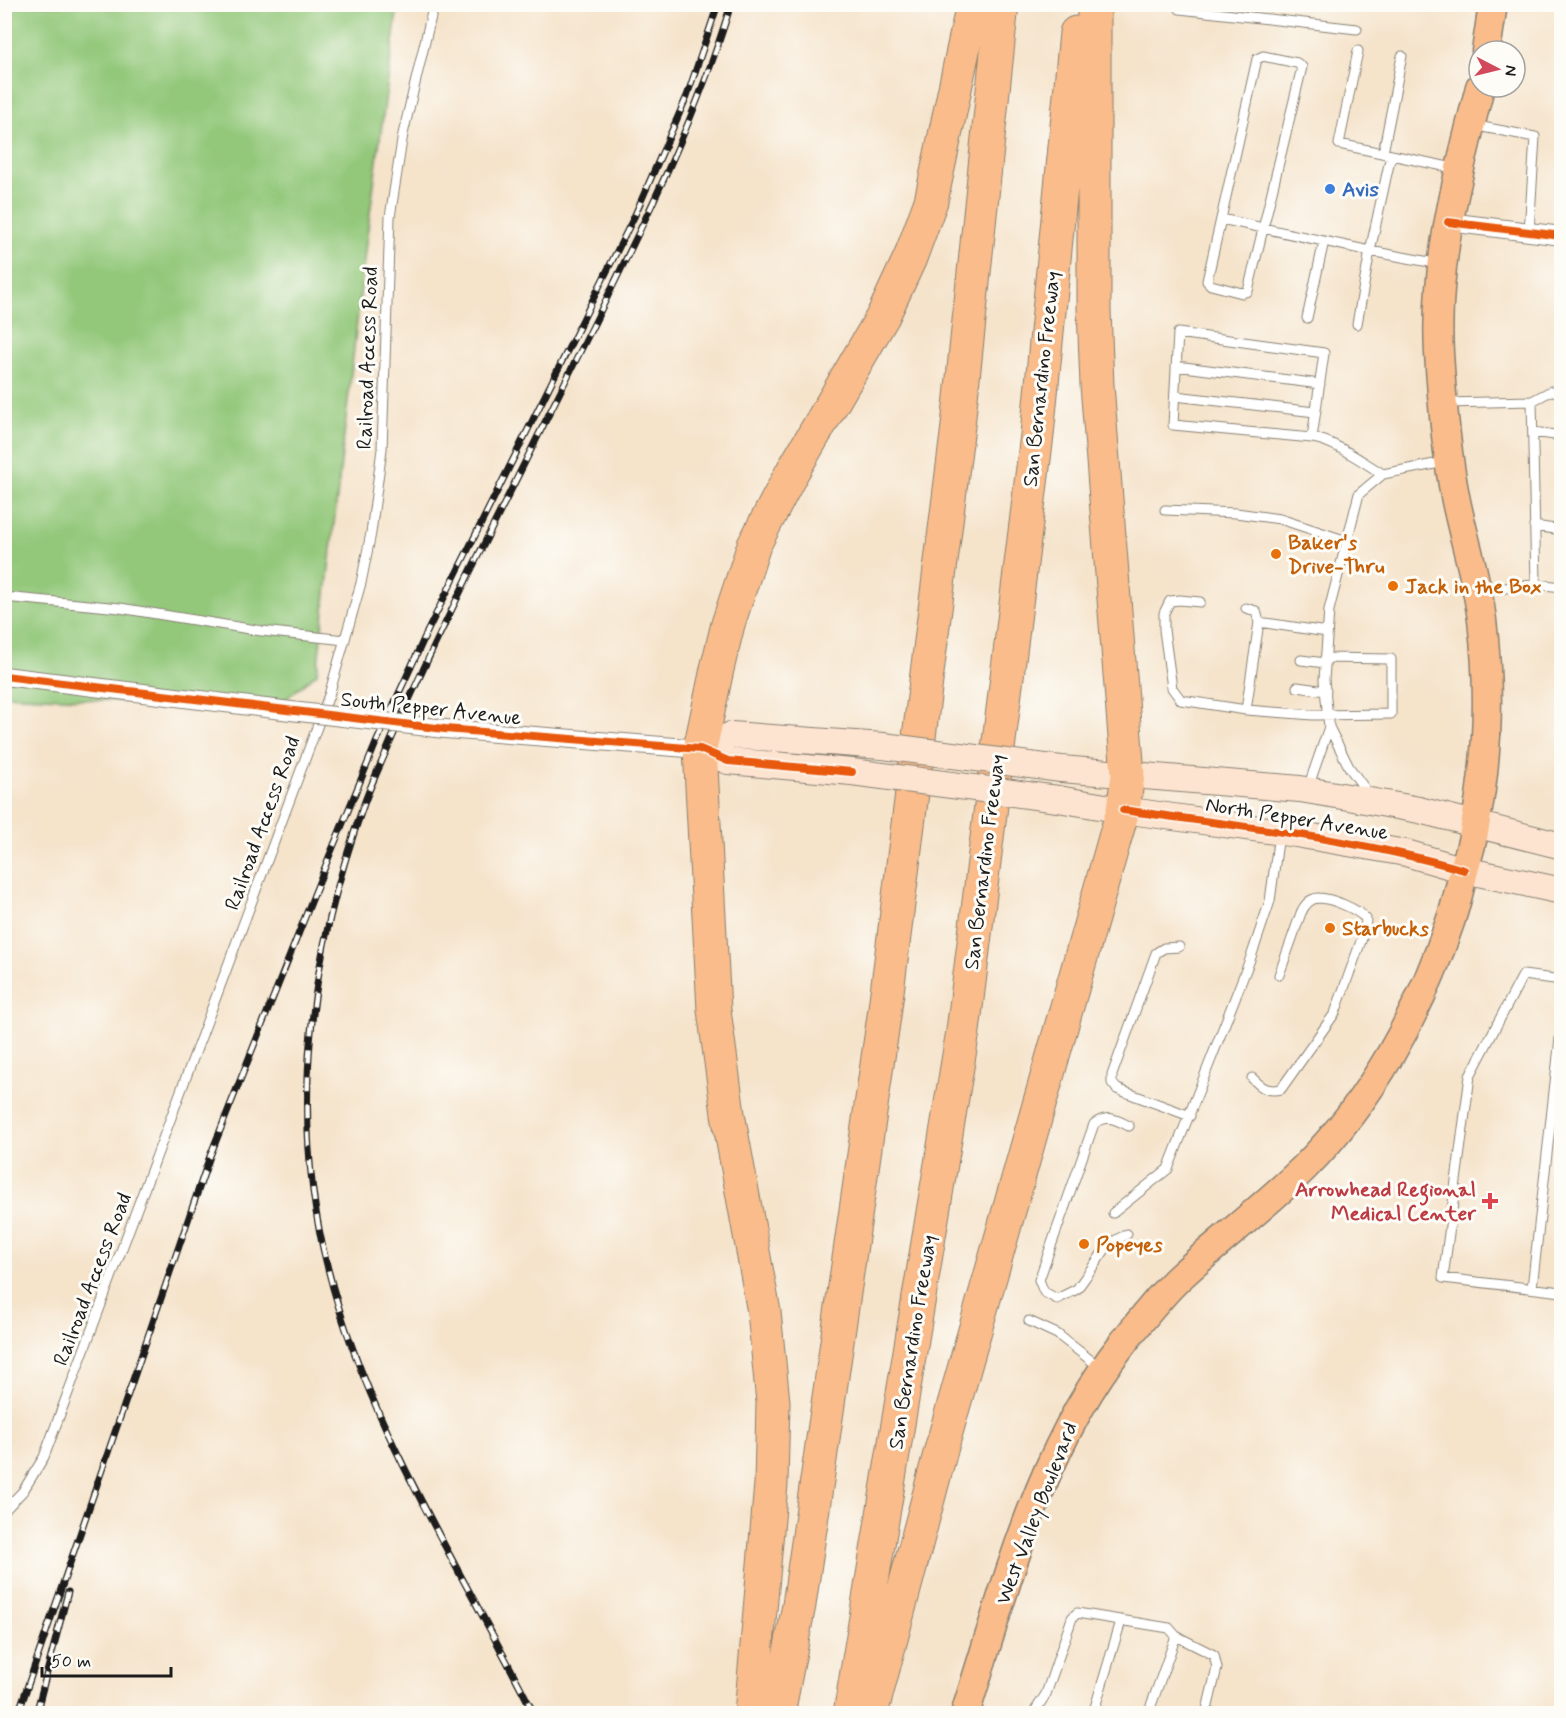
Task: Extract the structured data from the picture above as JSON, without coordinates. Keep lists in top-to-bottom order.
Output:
{
  "streets": {
    "highway": ["San Bernardino Freeway"],
    "main road": ["South Pepper Avenue", "North Pepper Avenue", "West Valley Boulevard"],
    "lane": ["Railroad Access Road"]
  },
  "crossings": [
    ["South Pepper Avenue", "North Pepper Avenue"],
    ["North Pepper Avenue", "West Valley Boulevard"]
  ],
  "places": {
    "other": [
      "Avis",
      "Baker's Drive-Thru",
      "Jack in the Box",
      "Starbucks",
      "Popeyes"
    ],
    "health": ["Arrowhead Regional Medical Center"]
  },
  "scale_bar": "50 m",
  "north": "right"
}
